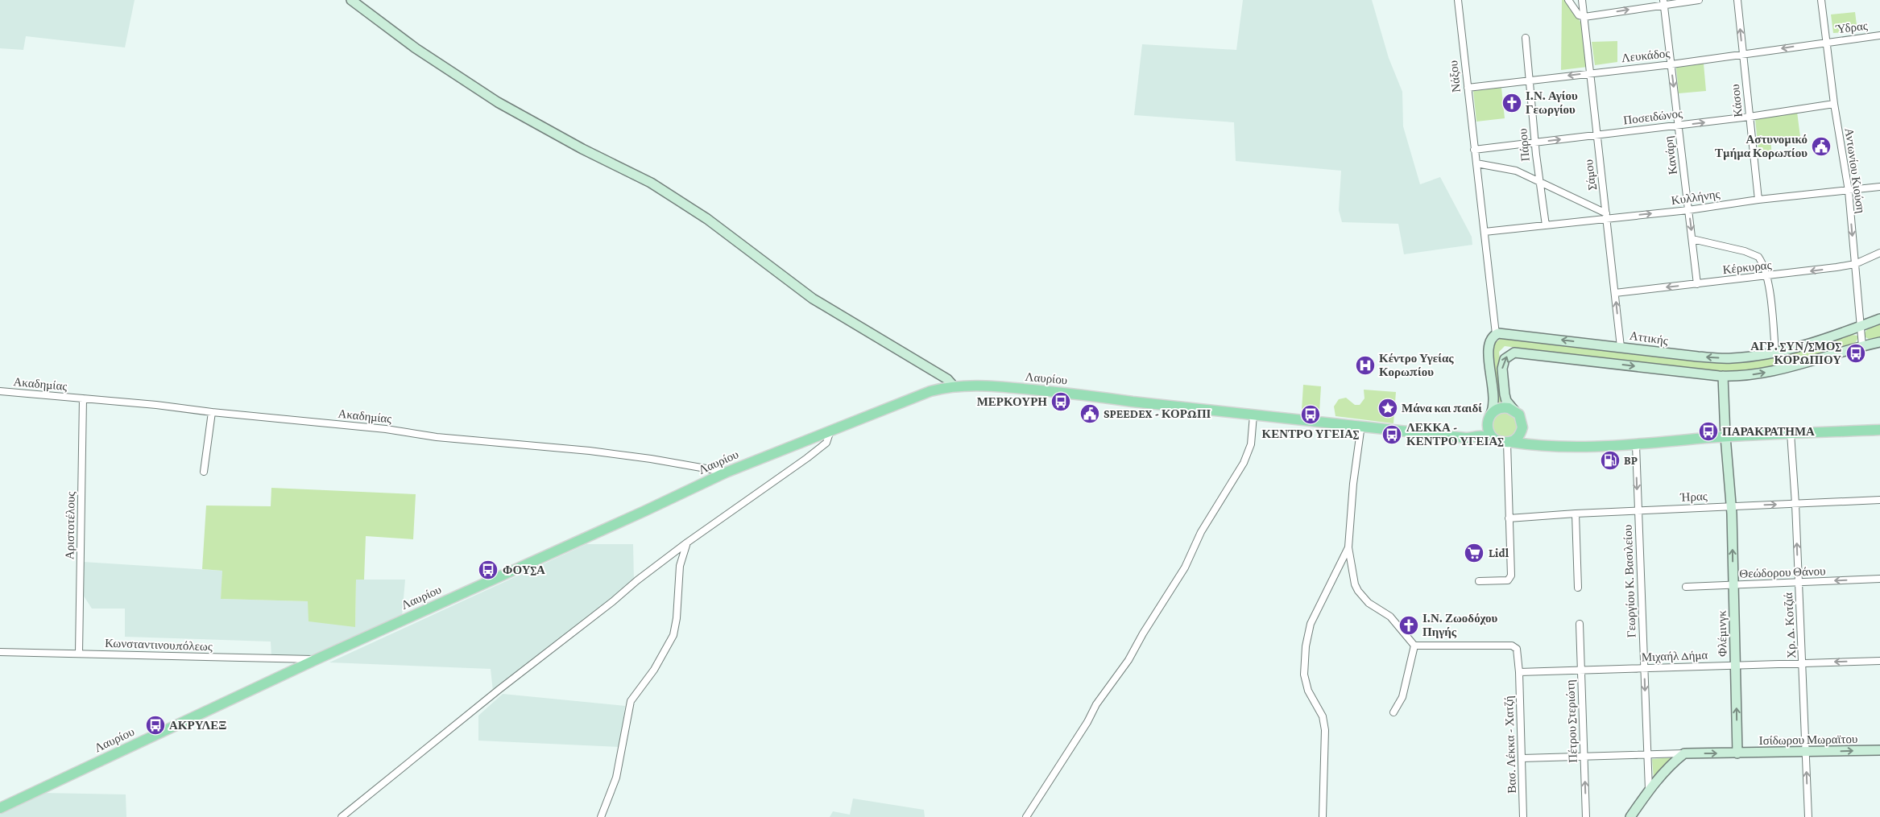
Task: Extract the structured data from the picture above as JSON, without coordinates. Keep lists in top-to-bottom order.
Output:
{
  "streets": {
    "main road": ["Λαυρίου"],
    "street": [
      "Ύδρας",
      "Λευκάδος",
      "Νάξου",
      "Κάσου",
      "Ποσειδώνος",
      "Πάρου",
      "Κανάρη",
      "Αντωνίου Κιούση",
      "Σάμου",
      "Κυλλήνης",
      "Κέρκυρας",
      "Αττικής",
      "Ακαδημίας",
      "Ήρας",
      "Αριστοτέλους",
      "Θεώδορου Θάνου",
      "Γεωργίου Κ. Βασιλείου",
      "Χρ. Δ. Κοτζιά",
      "Φλέμινγκ",
      "Κωνσταντινουπόλεως",
      "Μιχαήλ Δήμα",
      "Πέτρου Στεριώτη",
      "Ισίδωρου Μωραϊτου",
      "Βασ. Λέκκα - Χατζή"
    ]
  },
  "crossings": [
    ["Ύδρας", "Λευκάδος"],
    ["Ύδρας", "Αντωνίου Κιούση"],
    ["Λευκάδος", "Νάξου"],
    ["Λευκάδος", "Κάσου"],
    ["Λευκάδος", "Πάρου"],
    ["Λευκάδος", "Κανάρη"],
    ["Λευκάδος", "Αντωνίου Κιούση"],
    ["Λευκάδος", "Σάμου"],
    ["Νάξου", "Ποσειδώνος"],
    ["Νάξου", "Κυλλήνης"],
    ["Νάξου", "Αττικής"],
    ["Κάσου", "Ποσειδώνος"],
    ["Κάσου", "Κυλλήνης"],
    ["Ποσειδώνος", "Πάρου"],
    ["Ποσειδώνος", "Κανάρη"],
    ["Ποσειδώνος", "Αντωνίου Κιούση"],
    ["Ποσειδώνος", "Σάμου"],
    ["Πάρου", "Κυλλήνης"],
    ["Κανάρη", "Κυλλήνης"],
    ["Κανάρη", "Κέρκυρας"],
    ["Αντωνίου Κιούση", "Κυλλήνης"],
    ["Αντωνίου Κιούση", "Κέρκυρας"],
    ["Αντωνίου Κιούση", "Αττικής"],
    ["Σάμου", "Κυλλήνης"],
    ["Σάμου", "Κέρκυρας"],
    ["Σάμου", "Αττικής"],
    ["Λαυρίου", "Ακαδημίας"],
    ["Λαυρίου", "Γεωργίου Κ. Βασιλείου"],
    ["Λαυρίου", "Χρ. Δ. Κοτζιά"],
    ["Λαυρίου", "Φλέμινγκ"],
    ["Λαυρίου", "Κωνσταντινουπόλεως"],
    ["Ακαδημίας", "Αριστοτέλους"],
    ["Ήρας", "Γεωργίου Κ. Βασιλείου"],
    ["Ήρας", "Χρ. Δ. Κοτζιά"],
    ["Ήρας", "Φλέμινγκ"],
    ["Αριστοτέλους", "Κωνσταντινουπόλεως"],
    ["Θεώδορου Θάνου", "Χρ. Δ. Κοτζιά"],
    ["Θεώδορου Θάνου", "Φλέμινγκ"],
    ["Γεωργίου Κ. Βασιλείου", "Μιχαήλ Δήμα"],
    ["Χρ. Δ. Κοτζιά", "Μιχαήλ Δήμα"],
    ["Χρ. Δ. Κοτζιά", "Ισίδωρου Μωραϊτου"],
    ["Φλέμινγκ", "Μιχαήλ Δήμα"],
    ["Φλέμινγκ", "Ισίδωρου Μωραϊτου"],
    ["Μιχαήλ Δήμα", "Πέτρου Στεριώτη"],
    ["Μιχαήλ Δήμα", "Βασ. Λέκκα - Χατζή"]
  ],
  "one_way": [
    "Λευκάδος",
    "Ποσειδώνος",
    "Κέρκυρας",
    "Αττικής",
    "Θεώδορου Θάνου",
    "Γεωργίου Κ. Βασιλείου",
    "Χρ. Δ. Κοτζιά",
    "Φλέμινγκ",
    "Ισίδωρου Μωραϊτου"
  ],
  "places": {
    "church": ["Ι.Ν. Αγίου Γεωργίου", "Ι.Ν. Ζωοδόχου Πηγής"],
    "public building": ["Αστυνομικό Τμήμα Κορωπίου", "SPEEDEX - ΚΟΡΩΠΙ"],
    "bus stop": [
      "ΑΓΡ. ΣΥΝ/ΣΜΟΣ ΚΟΡΩΠΙΟΥ",
      "ΜΕΡΚΟΥΡΗ",
      "ΚΕΝΤΡΟ ΥΓΕΙΑΣ",
      "ΠΑΡΑΚΡΑΤΗΜΑ",
      "ΛΕΚΚΑ - ΚΕΝΤΡΟ ΥΓΕΙΑΣ",
      "ΦΟΥΣΑ",
      "ΑΚΡΥΛΕΞ"
    ],
    "hospital": ["Κέντρο Υγείας Κορωπίου"],
    "place": ["Μάνα και παιδί"],
    "fuel station": ["BP"],
    "supermarket": ["Lidl"]
  }
}
